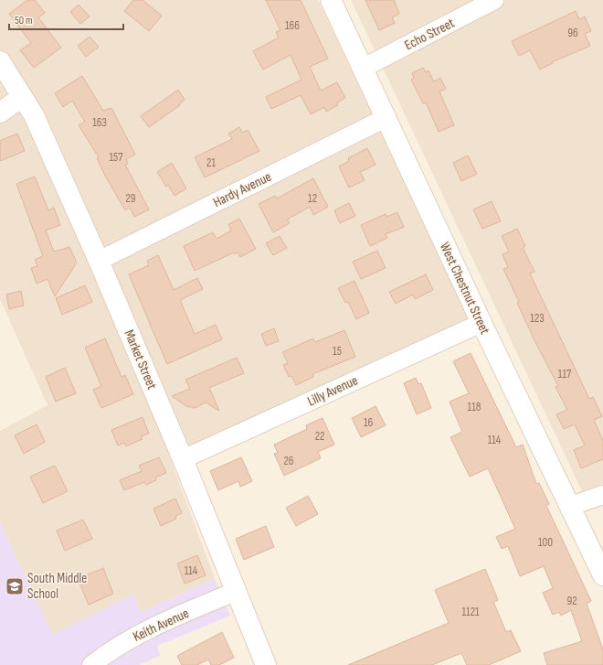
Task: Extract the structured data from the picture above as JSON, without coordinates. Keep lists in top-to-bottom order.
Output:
{
  "streets": {
    "main road": ["West Chestnut Street", "Market Street"],
    "street": [
      "Echo Street",
      "Hardy Avenue",
      "Lilly Avenue",
      "Keith Avenue"
    ]
  },
  "crossings": [
    ["Echo Street", "West Chestnut Street"],
    ["Hardy Avenue", "West Chestnut Street"],
    ["Hardy Avenue", "Market Street"],
    ["West Chestnut Street", "Lilly Avenue"],
    ["Market Street", "Lilly Avenue"],
    ["Market Street", "Keith Avenue"]
  ],
  "places": {
    "school or university": ["South Middle School"]
  },
  "house_numbers": [
    "166",
    "96",
    "163",
    "157",
    "21",
    "29",
    "12",
    "123",
    "15",
    "117",
    "118",
    "16",
    "22",
    "114",
    "26",
    "100",
    "114",
    "92",
    "1121"
  ],
  "scale_bar": "50 m"
}
